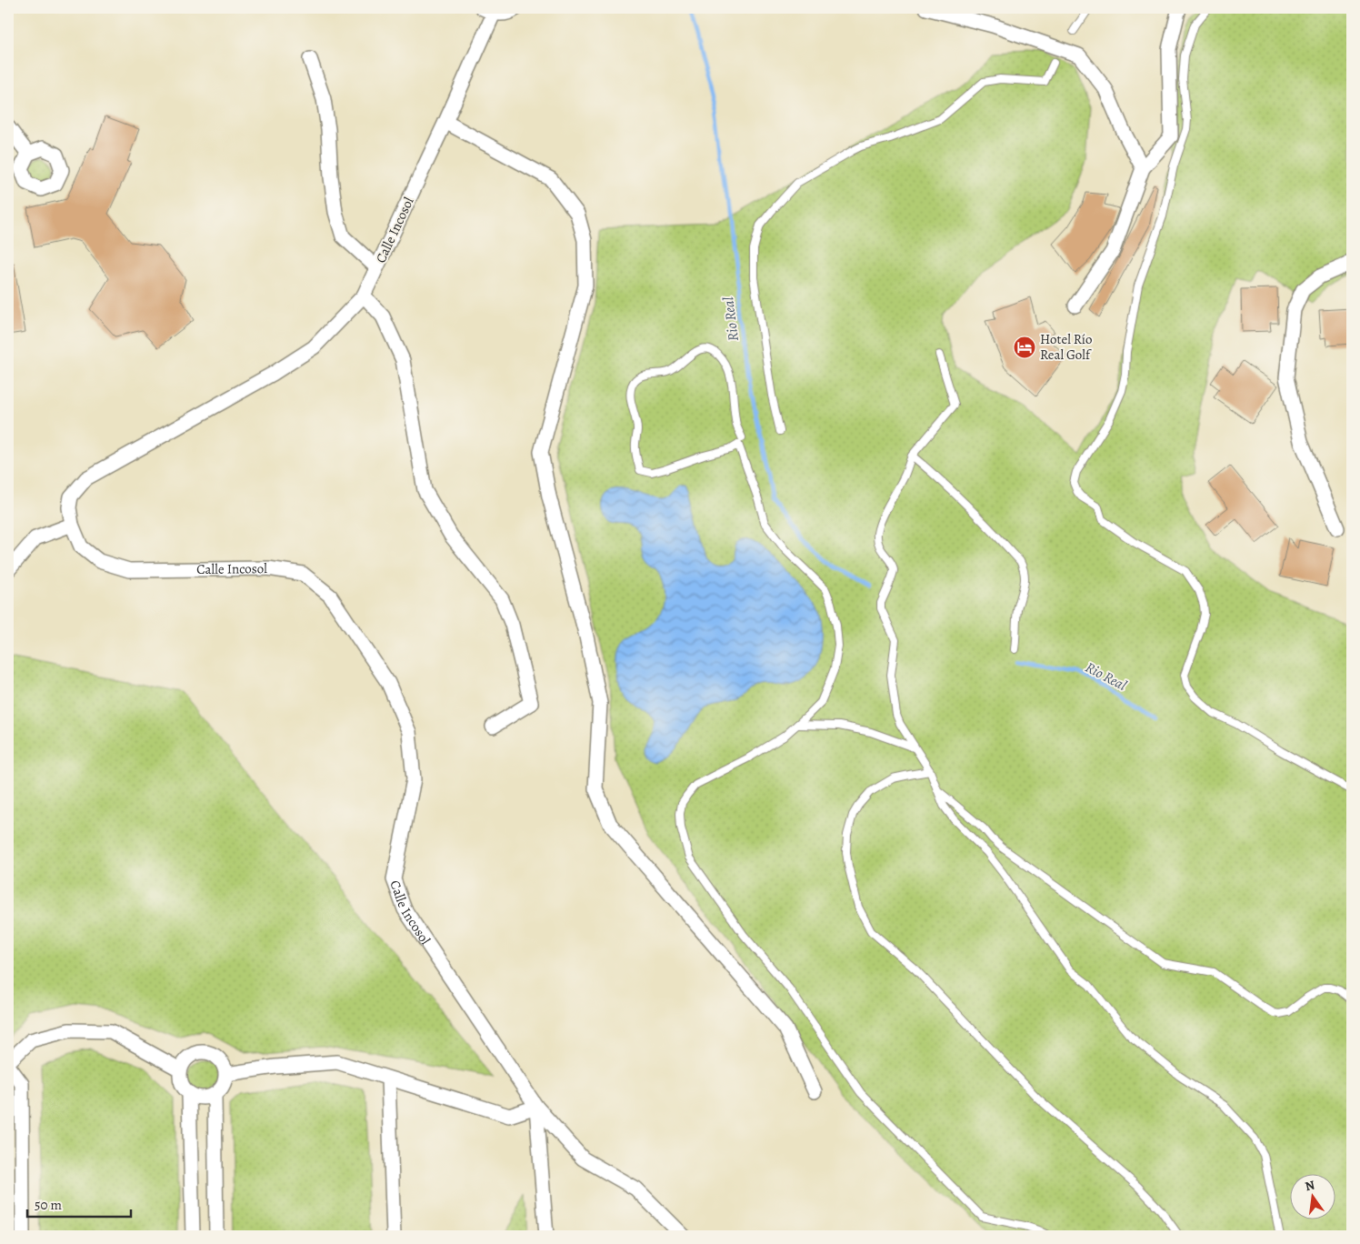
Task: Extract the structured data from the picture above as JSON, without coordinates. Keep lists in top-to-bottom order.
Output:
{
  "streets": {
    "street": ["Calle Incosol"]
  },
  "water": ["Rio Real"],
  "places": {
    "hotel": ["Hotel Río Real Golf"]
  },
  "scale_bar": "50 m",
  "north": "top"
}
